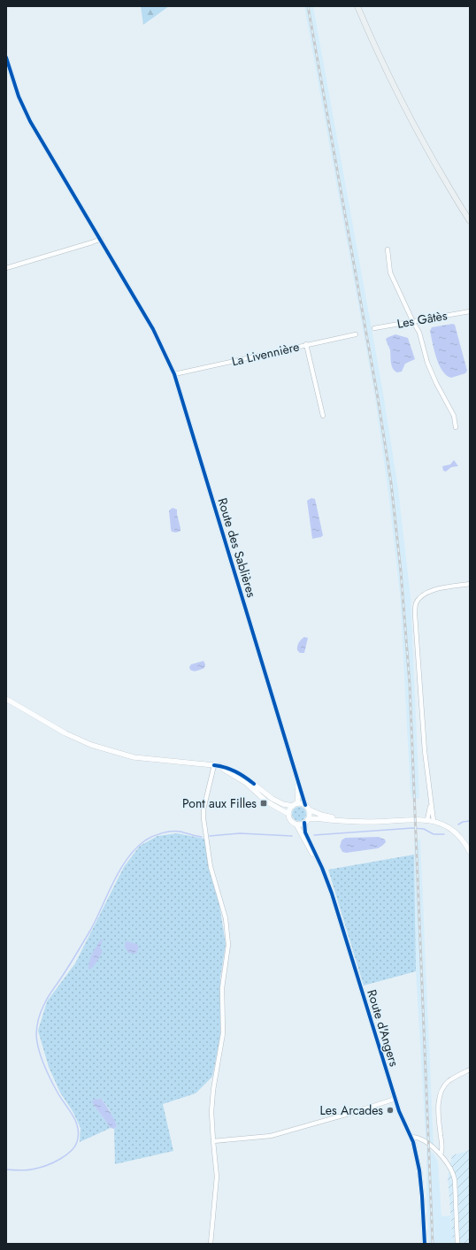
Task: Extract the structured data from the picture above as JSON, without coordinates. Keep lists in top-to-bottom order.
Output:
{
  "streets": {
    "street": [
      "Les Gâtès",
      "La Livennière",
      "Route des Sablières",
      "Route d'Angers"
    ]
  },
  "crossings": [
    ["La Livennière", "Route des Sablières"],
    ["Route des Sablières", "Route d'Angers"]
  ],
  "places": {
    "transit": ["Pont aux Filles"],
    "other": ["Les Arcades"]
  }
}
